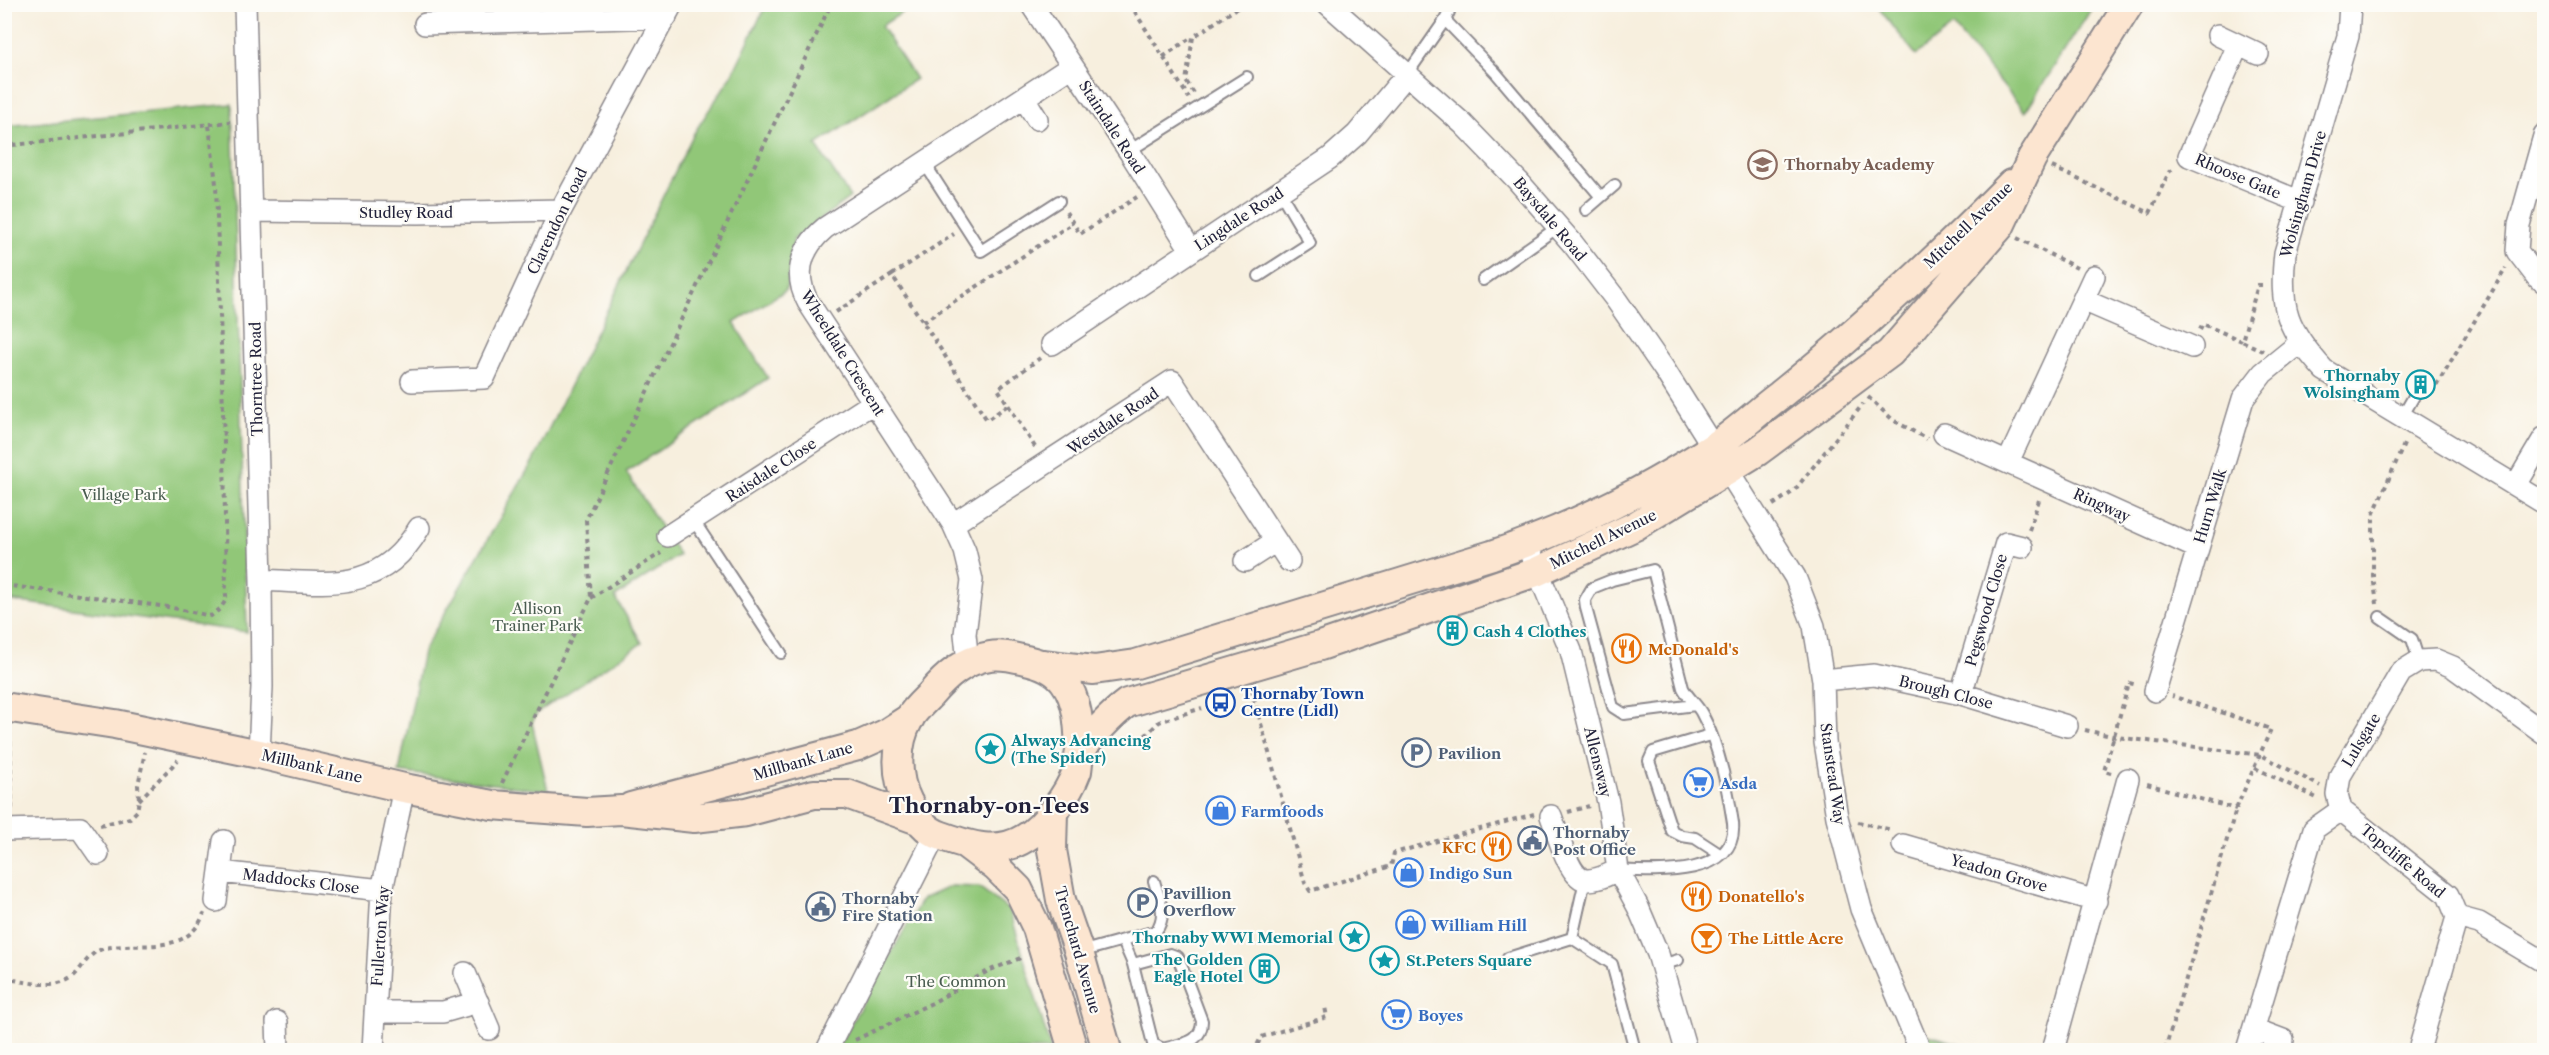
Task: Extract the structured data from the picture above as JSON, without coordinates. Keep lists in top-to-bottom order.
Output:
{
  "streets": {
    "street": [
      "Staindale Road",
      "Rhoose Gate",
      "Wolsingham Drive",
      "Studley Road",
      "Lingdale Road",
      "Baysdale Road",
      "Clarendon Road",
      "Mitchell Avenue",
      "Wheeldale Crescent",
      "Thorntree Road",
      "Westdale Road",
      "Raisdale Close",
      "Ringway",
      "Hurn Walk",
      "Pegswood Close",
      "Brough Close",
      "Lulsgate",
      "Millbank Lane",
      "Allensway",
      "Stanstead Way",
      "Topcliffe Road",
      "Yeadon Grove",
      "Maddocks Close",
      "Fullerton Way",
      "Trenchard Avenue"
    ]
  },
  "crossings": [
    ["Staindale Road", "Lingdale Road"],
    ["Staindale Road", "Wheeldale Crescent"],
    ["Rhoose Gate", "Wolsingham Drive"],
    ["Wolsingham Drive", "Hurn Walk"],
    ["Studley Road", "Clarendon Road"],
    ["Studley Road", "Thorntree Road"],
    ["Lingdale Road", "Baysdale Road"],
    ["Baysdale Road", "Mitchell Avenue"],
    ["Baysdale Road", "Stanstead Way"],
    ["Mitchell Avenue", "Wheeldale Crescent"],
    ["Mitchell Avenue", "Millbank Lane"],
    ["Mitchell Avenue", "Allensway"],
    ["Mitchell Avenue", "Stanstead Way"],
    ["Mitchell Avenue", "Trenchard Avenue"],
    ["Wheeldale Crescent", "Westdale Road"],
    ["Wheeldale Crescent", "Raisdale Close"],
    ["Wheeldale Crescent", "Millbank Lane"],
    ["Wheeldale Crescent", "Trenchard Avenue"],
    ["Thorntree Road", "Millbank Lane"],
    ["Ringway", "Hurn Walk"],
    ["Pegswood Close", "Brough Close"],
    ["Brough Close", "Stanstead Way"],
    ["Lulsgate", "Topcliffe Road"],
    ["Millbank Lane", "Fullerton Way"],
    ["Millbank Lane", "Trenchard Avenue"],
    ["Maddocks Close", "Fullerton Way"]
  ],
  "districts": ["Thornaby-on-Tees"],
  "parks": ["Village Park", "Allison Trainer Park", "The Common"],
  "places": {
    "school or university": ["Thornaby Academy"],
    "building": ["Thornaby Wolsingham", "Cash 4 Clothes", "The Golden Eagle Hotel"],
    "restaurant": ["McDonald's", "KFC", "Donatello's"],
    "bus stop": ["Thornaby Town Centre (Lidl)"],
    "place": ["Always Advancing (The Spider)", "Thornaby WWI Memorial", "St.Peters Square"],
    "parking": ["Pavilion", "Pavillion Overflow"],
    "supermarket": ["Asda", "Boyes"],
    "shop": ["Farmfoods", "Indigo Sun", "William Hill"],
    "public building": ["Thornaby Post Office", "Thornaby Fire Station"],
    "bar": ["The Little Acre"]
  }
}
